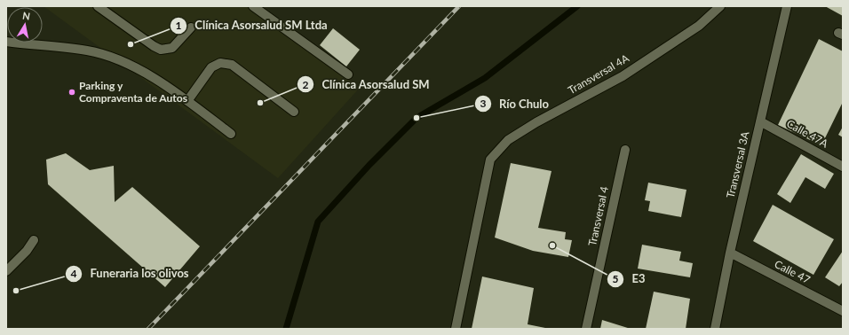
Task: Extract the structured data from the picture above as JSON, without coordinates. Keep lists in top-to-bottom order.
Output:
{
  "streets": {
    "street": [
      "Transversal 4A",
      "Calle 47A",
      "Transversal 3A",
      "Transversal 4",
      "Calle 47"
    ]
  },
  "crossings": [
    ["Calle 47A", "Transversal 3A"],
    ["Transversal 3A", "Calle 47"]
  ],
  "places": [
    "Clínica Asorsalud SM Ltda",
    "Parking y Compraventa de Autos",
    "Clínica Asorsalud SM",
    "Río Chulo",
    "E3",
    "Funeraria los olivos"
  ],
  "north": "top"
}
